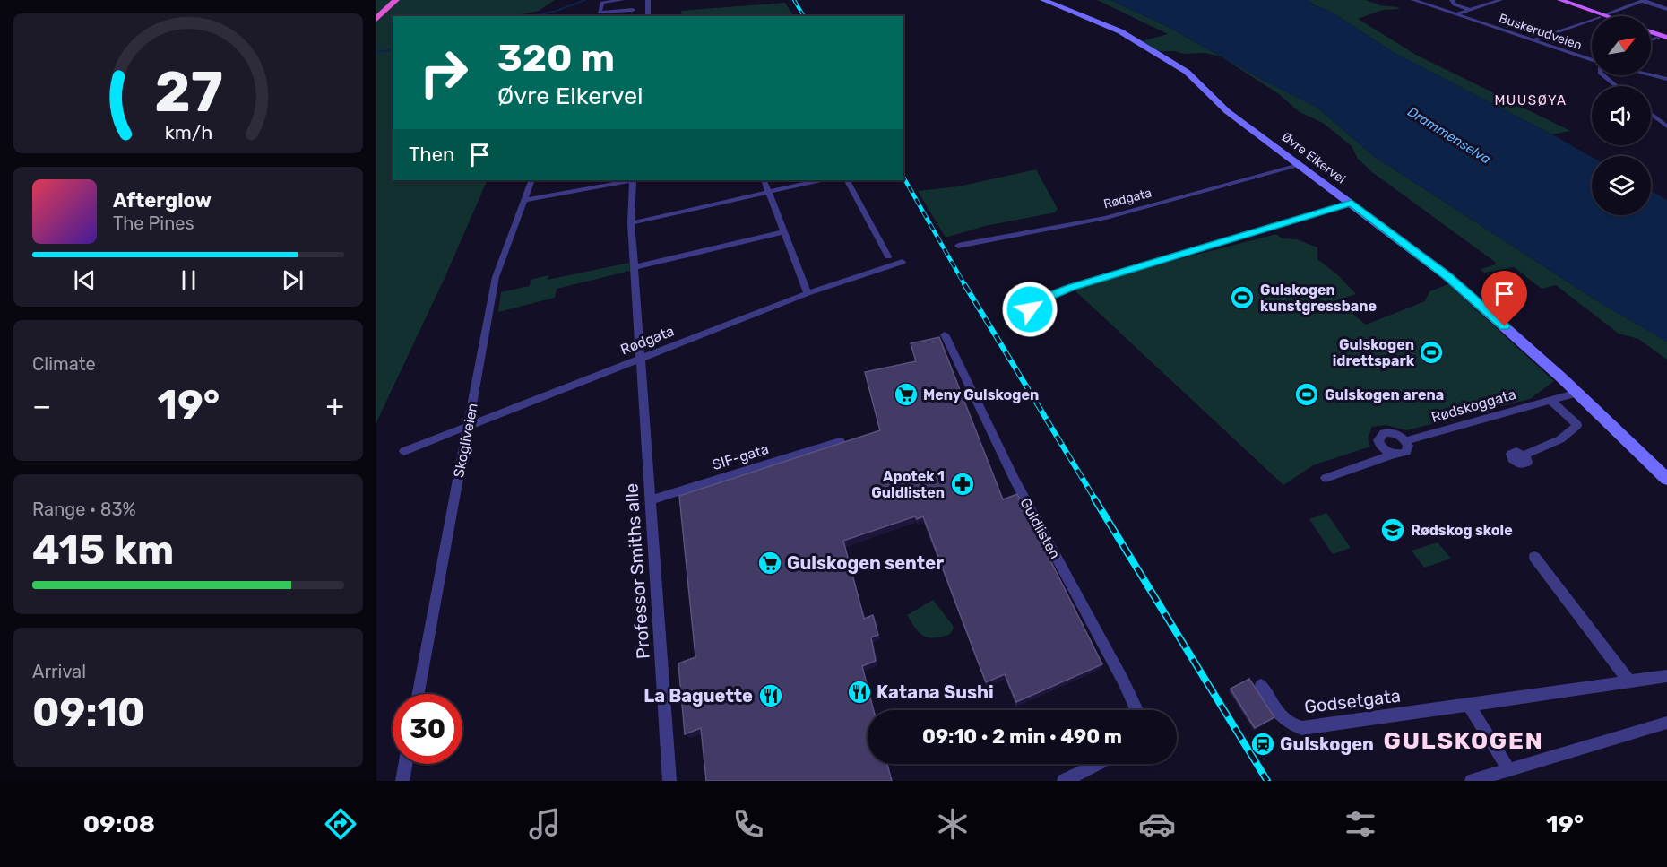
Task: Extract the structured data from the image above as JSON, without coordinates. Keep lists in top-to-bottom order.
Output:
{
  "streets": {
    "main road": ["Øvre Eikervei"],
    "street": [
      "Buskerudveien",
      "Rødgata",
      "Rødskoggata",
      "Skogliveien",
      "SIF-gata",
      "Guldlisten",
      "Professor Smiths alle",
      "Godsetgata"
    ]
  },
  "crossings": [
    ["Øvre Eikervei", "Rødgata"],
    ["Øvre Eikervei", "Rødskoggata"],
    ["Rødgata", "Skogliveien"],
    ["Rødgata", "Professor Smiths alle"],
    ["SIF-gata", "Professor Smiths alle"]
  ],
  "districts": ["MUUSØYA", "GULSKOGEN"],
  "water": ["Drammenselva"],
  "places": {
    "sports": ["Gulskogen kunstgressbane", "Gulskogen idrettspark", "Gulskogen arena"],
    "supermarket": ["Meny Gulskogen", "Gulskogen senter"],
    "pharmacy": ["Apotek 1 Guldlisten"],
    "school or university": ["Rødskog skole"],
    "restaurant": ["Katana Sushi", "La Baguette"],
    "station": ["Gulskogen"]
  },
  "north": "top right",
  "page": {
    "turn": ["320 m", "Øvre Eikervei"],
    "then": "Then",
    "song": ["Afterglow", "The Pines"],
    "tile": [
      "Climate",
      ["Range · 83%", "415 km"],
      ["Arrival", "09:10"]
    ],
    "heat": ["−", "19°", "+"],
    "limit": "30",
    "trip": "09:10 · 2 min · 490 m",
    "tabs": ["09:08", "19°"],
    "gauge": ["27", "km/h"]
  }
}
